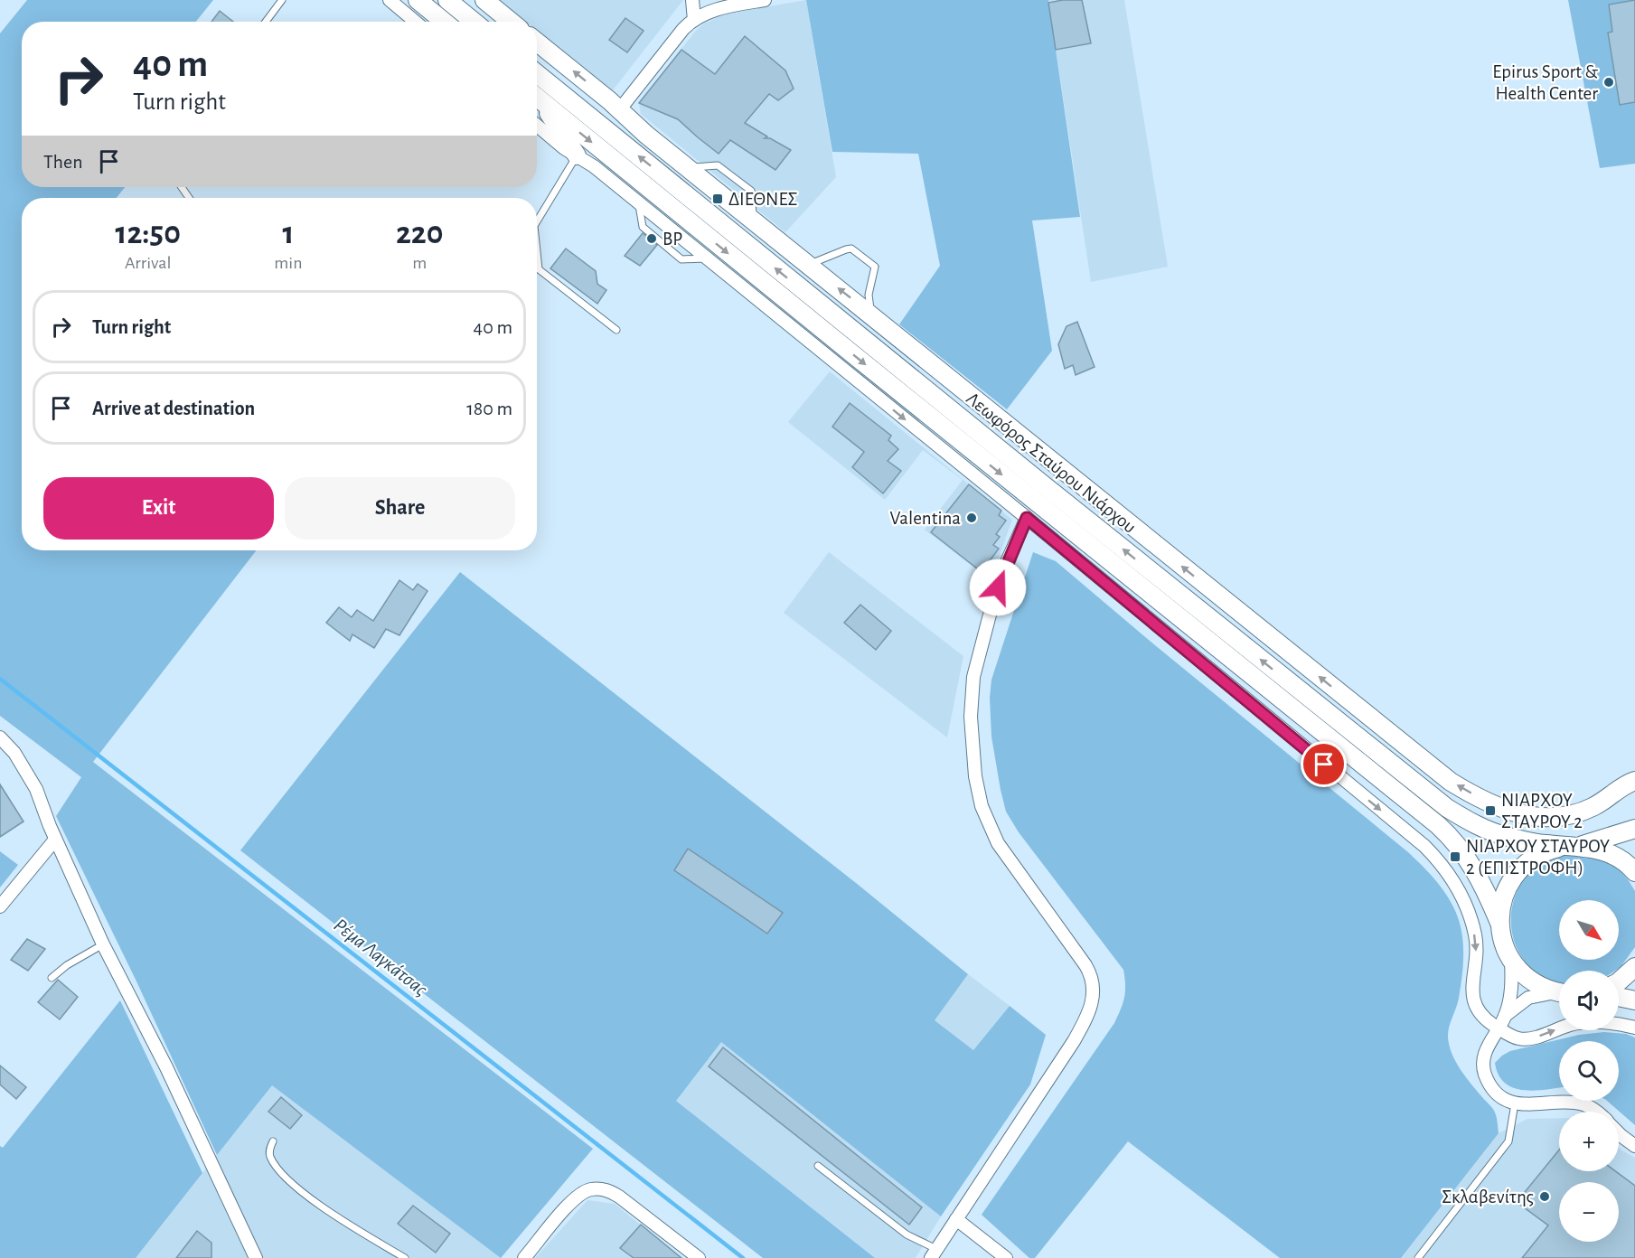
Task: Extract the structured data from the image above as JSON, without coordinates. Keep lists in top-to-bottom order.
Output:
{
  "streets": {
    "main road": ["Λεωφόρος Σταύρου Νιάρχου"]
  },
  "water": ["Ρέμα Λαγκάτσας"],
  "places": {
    "other": [
      "Epirus Sport & Health Center",
      "BP",
      "Valentina",
      "Σκλαβενίτης"
    ],
    "transit": ["ΔΙΕΘΝΕΣ", "ΝΙΑΡΧΟΥ ΣΤΑΥΡΟΥ 2", "ΝΙΑΡΧΟΥ ΣΤΑΥΡΟΥ 2 (ΕΠΙΣΤΡΟΦΗ)"]
  },
  "north": "bottom right",
  "page": {
    "turn": ["40 m", "Turn right"],
    "then": "Then",
    "eta": [
      "12:50",
      "Arrival",
      "1",
      "min",
      "220",
      "m"
    ],
    "list": [
      {
        "name": "Turn right",
        "value": "40 m"
      },
      {
        "name": "Arrive at destination",
        "value": "180 m"
      }
    ],
    "buttons": ["Exit", "Share"],
    "map_buttons": ["+", "−"]
  }
}
